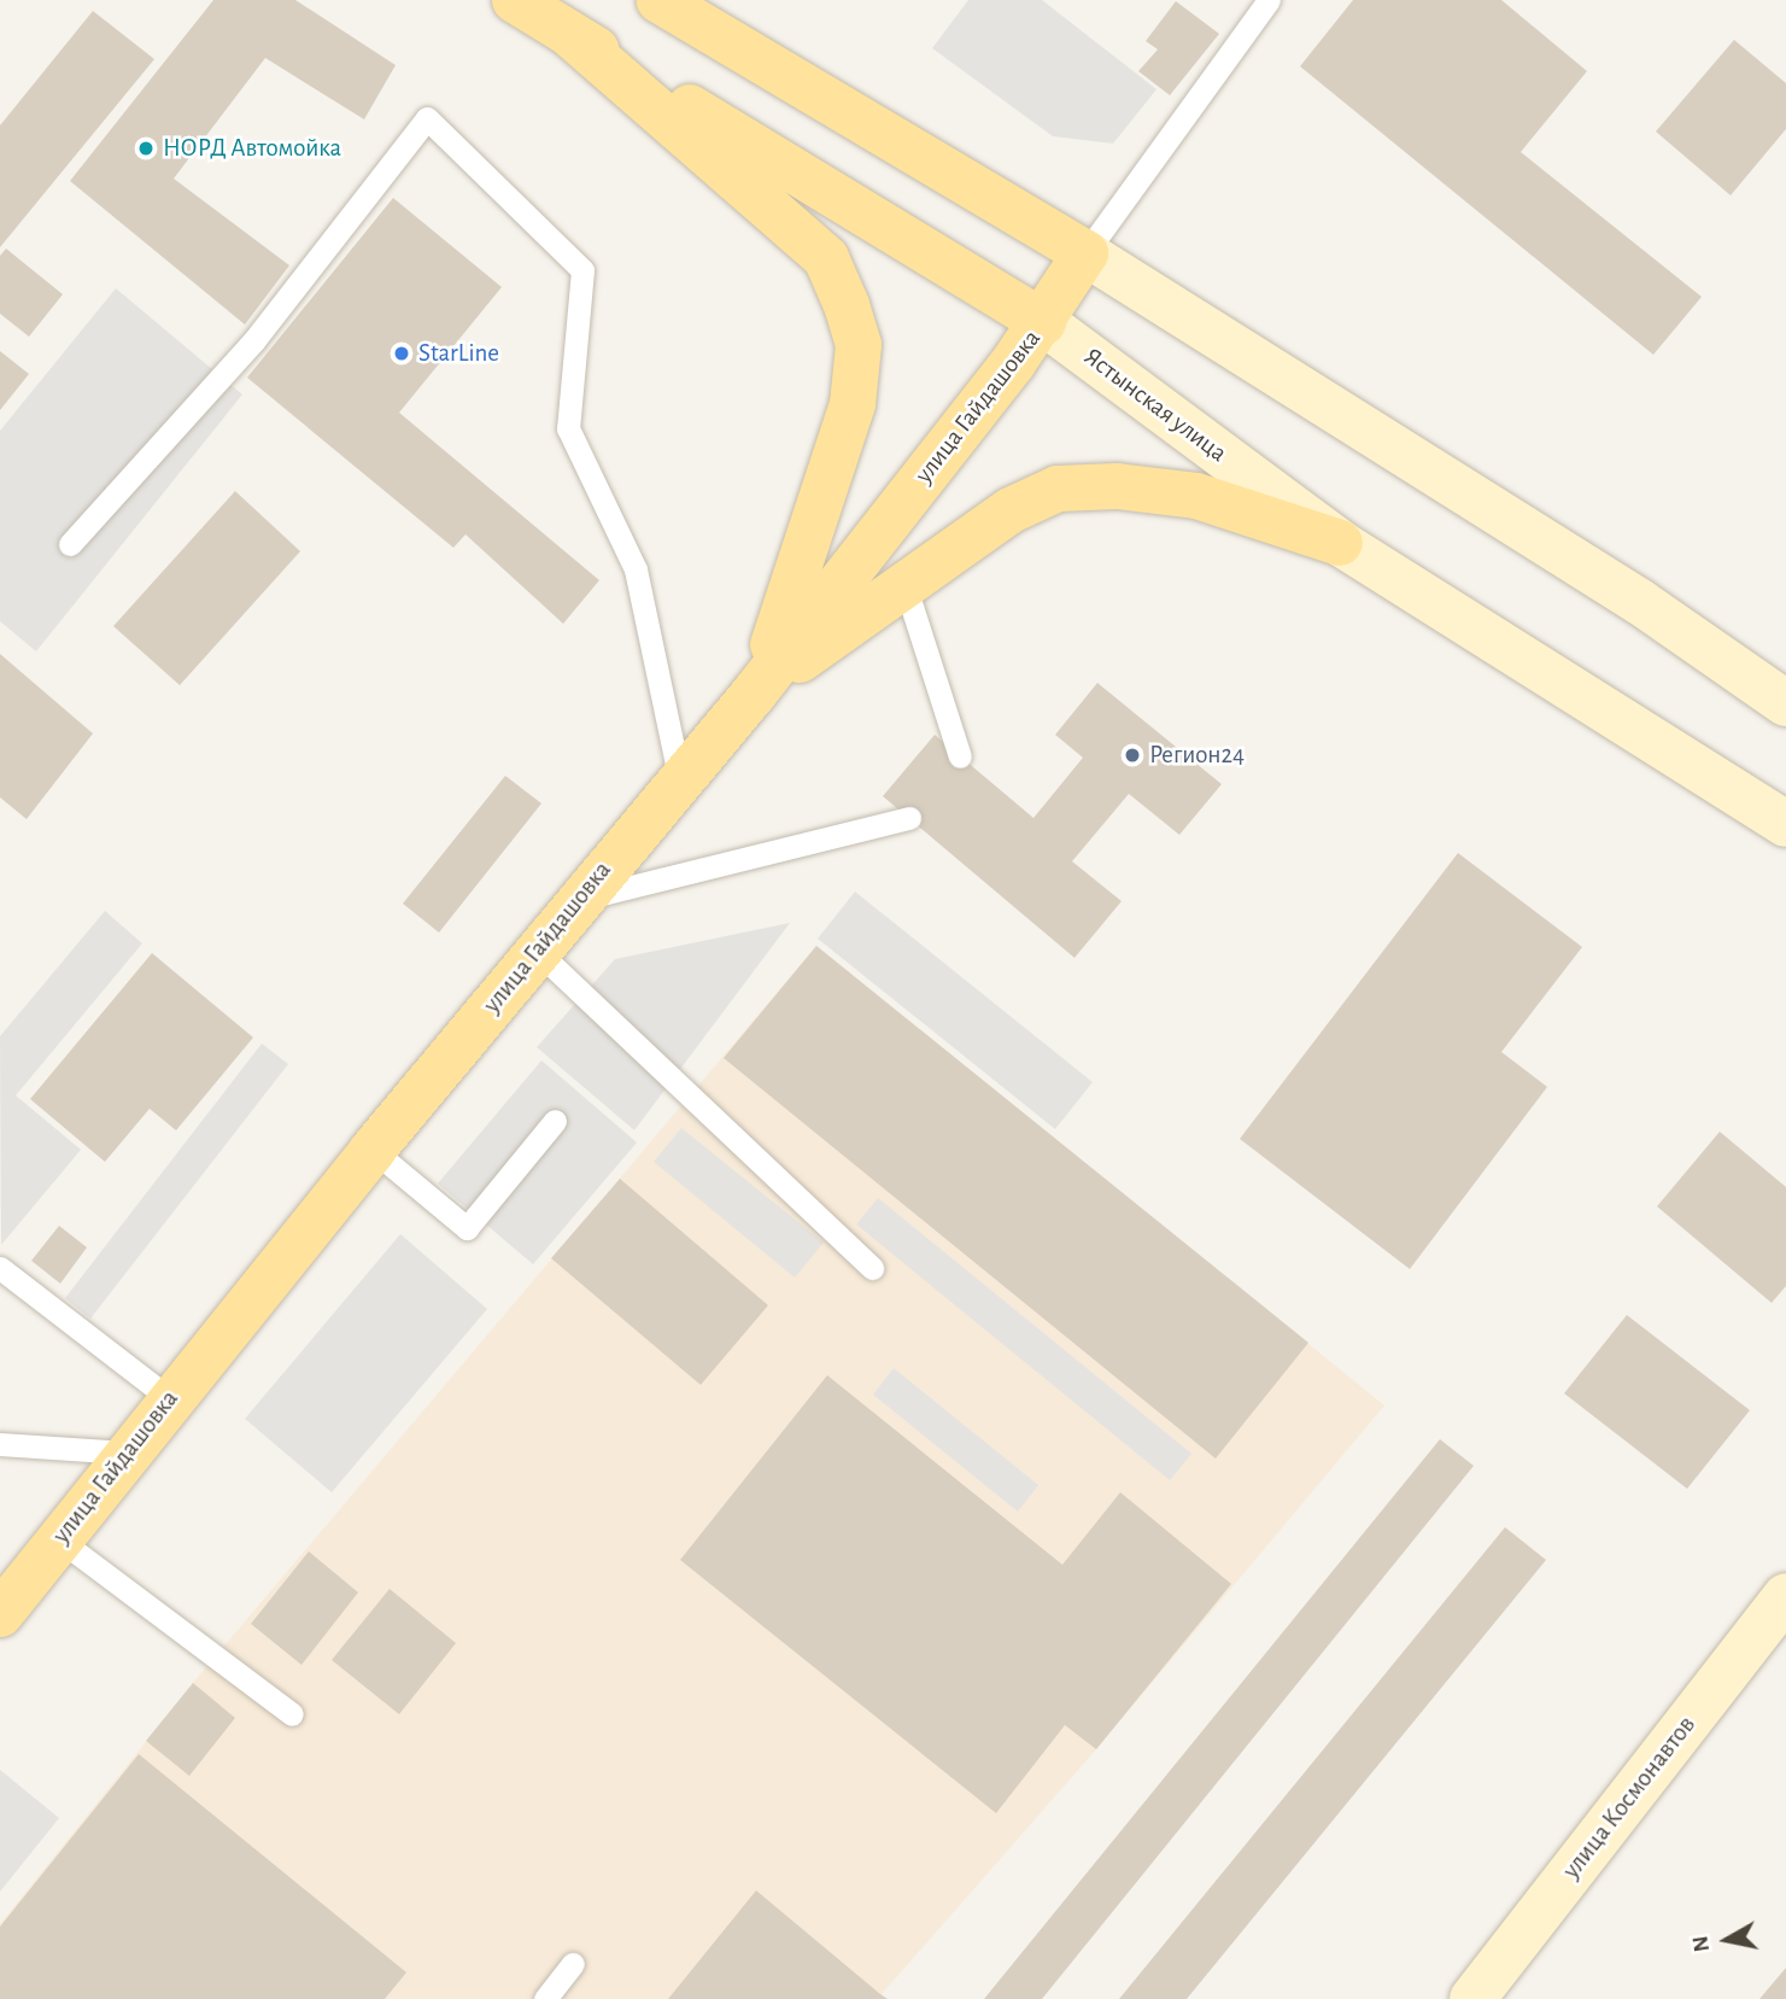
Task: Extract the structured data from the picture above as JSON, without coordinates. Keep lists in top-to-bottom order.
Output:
{
  "streets": {
    "main road": ["Ястынская улица", "улица Гайдашовка", "улица Космонавтов"]
  },
  "crossings": [
    ["Ястынская улица", "улица Гайдашовка"]
  ],
  "places": ["НОРД Автомойка", "StarLine", "Регион24"],
  "north": "left"
}
